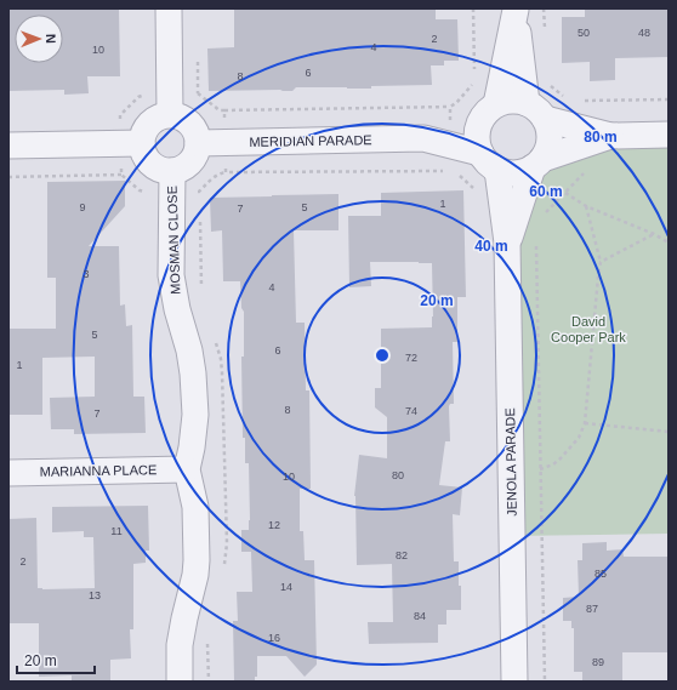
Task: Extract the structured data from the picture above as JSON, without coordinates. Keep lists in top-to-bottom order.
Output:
{
  "streets": {
    "street": [
      "MERIDIAN PARADE",
      "MOSMAN CLOSE",
      "JENOLA PARADE",
      "MARIANNA PLACE"
    ]
  },
  "crossings": [
    ["MERIDIAN PARADE", "MOSMAN CLOSE"],
    ["MERIDIAN PARADE", "JENOLA PARADE"],
    ["MOSMAN CLOSE", "MARIANNA PLACE"]
  ],
  "parks": ["David Cooper Park"],
  "house_numbers": [
    "50",
    "48",
    "2",
    "4",
    "10",
    "6",
    "8",
    "1",
    "9",
    "5",
    "7",
    "3",
    "4",
    "5",
    "6",
    "72",
    "1",
    "8",
    "74",
    "7",
    "80",
    "10",
    "12",
    "11",
    "82",
    "2",
    "85",
    "14",
    "13",
    "87",
    "84",
    "16",
    "89"
  ],
  "scale_bar": "20 m",
  "north": "right",
  "rings": [
    "80 m",
    "60 m",
    "40 m",
    "20 m"
  ]
}
